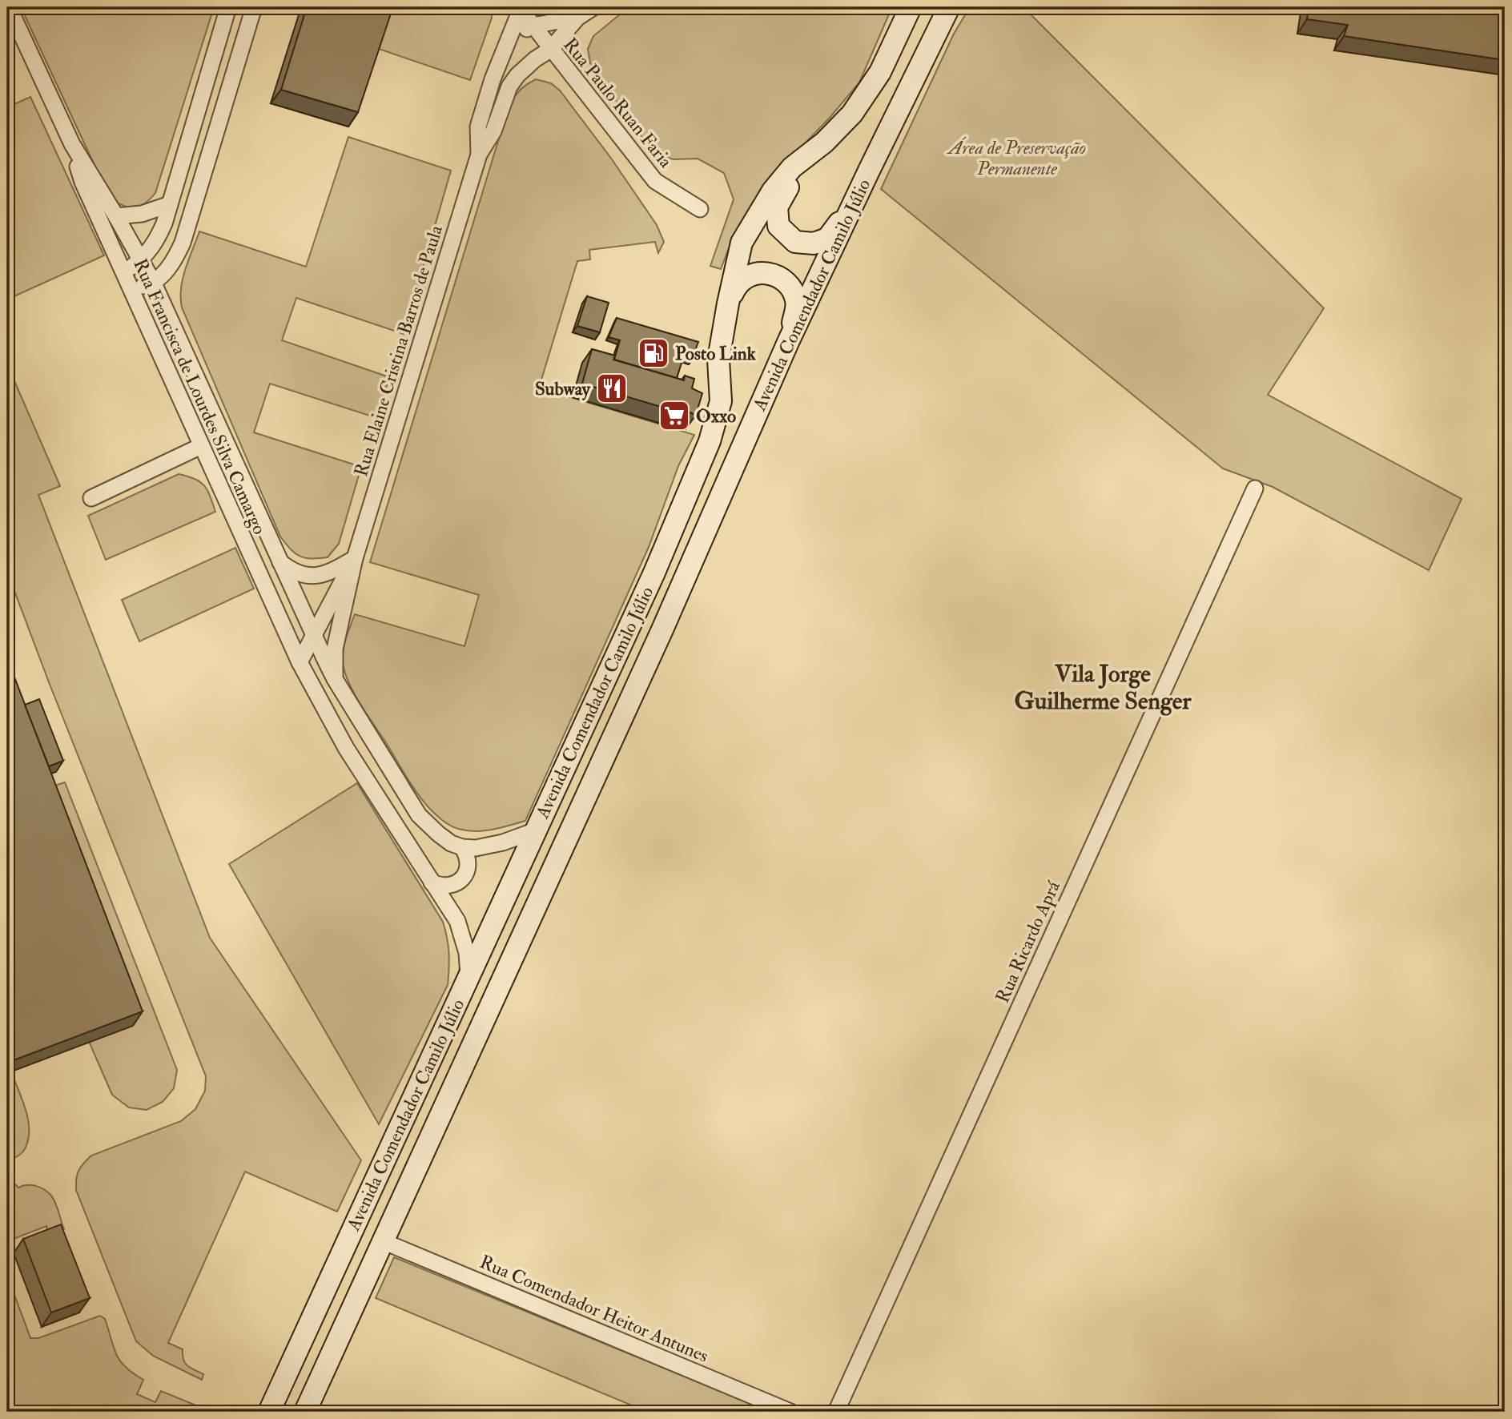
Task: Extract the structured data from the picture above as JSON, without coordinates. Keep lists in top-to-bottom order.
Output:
{
  "streets": {
    "main road": ["Avenida Comendador Camilo Júlio"],
    "street": [
      "Rua Paulo Ruan Faria",
      "Rua Elaine Cristina Barros de Paula",
      "Rua Francisca de Lourdes Silva Camargo",
      "Rua Ricardo Aprá",
      "Rua Comendador Heitor Antunes"
    ]
  },
  "crossings": [
    ["Rua Paulo Ruan Faria", "Rua Elaine Cristina Barros de Paula"],
    ["Avenida Comendador Camilo Júlio", "Rua Francisca de Lourdes Silva Camargo"],
    ["Avenida Comendador Camilo Júlio", "Rua Comendador Heitor Antunes"],
    ["Rua Elaine Cristina Barros de Paula", "Rua Francisca de Lourdes Silva Camargo"]
  ],
  "districts": ["Vila Jorge Guilherme Senger"],
  "parks": ["Área de Preservação Permanente"],
  "places": {
    "fuel station": ["Posto Link"],
    "restaurant": ["Subway"],
    "supermarket": ["Oxxo"]
  }
}
